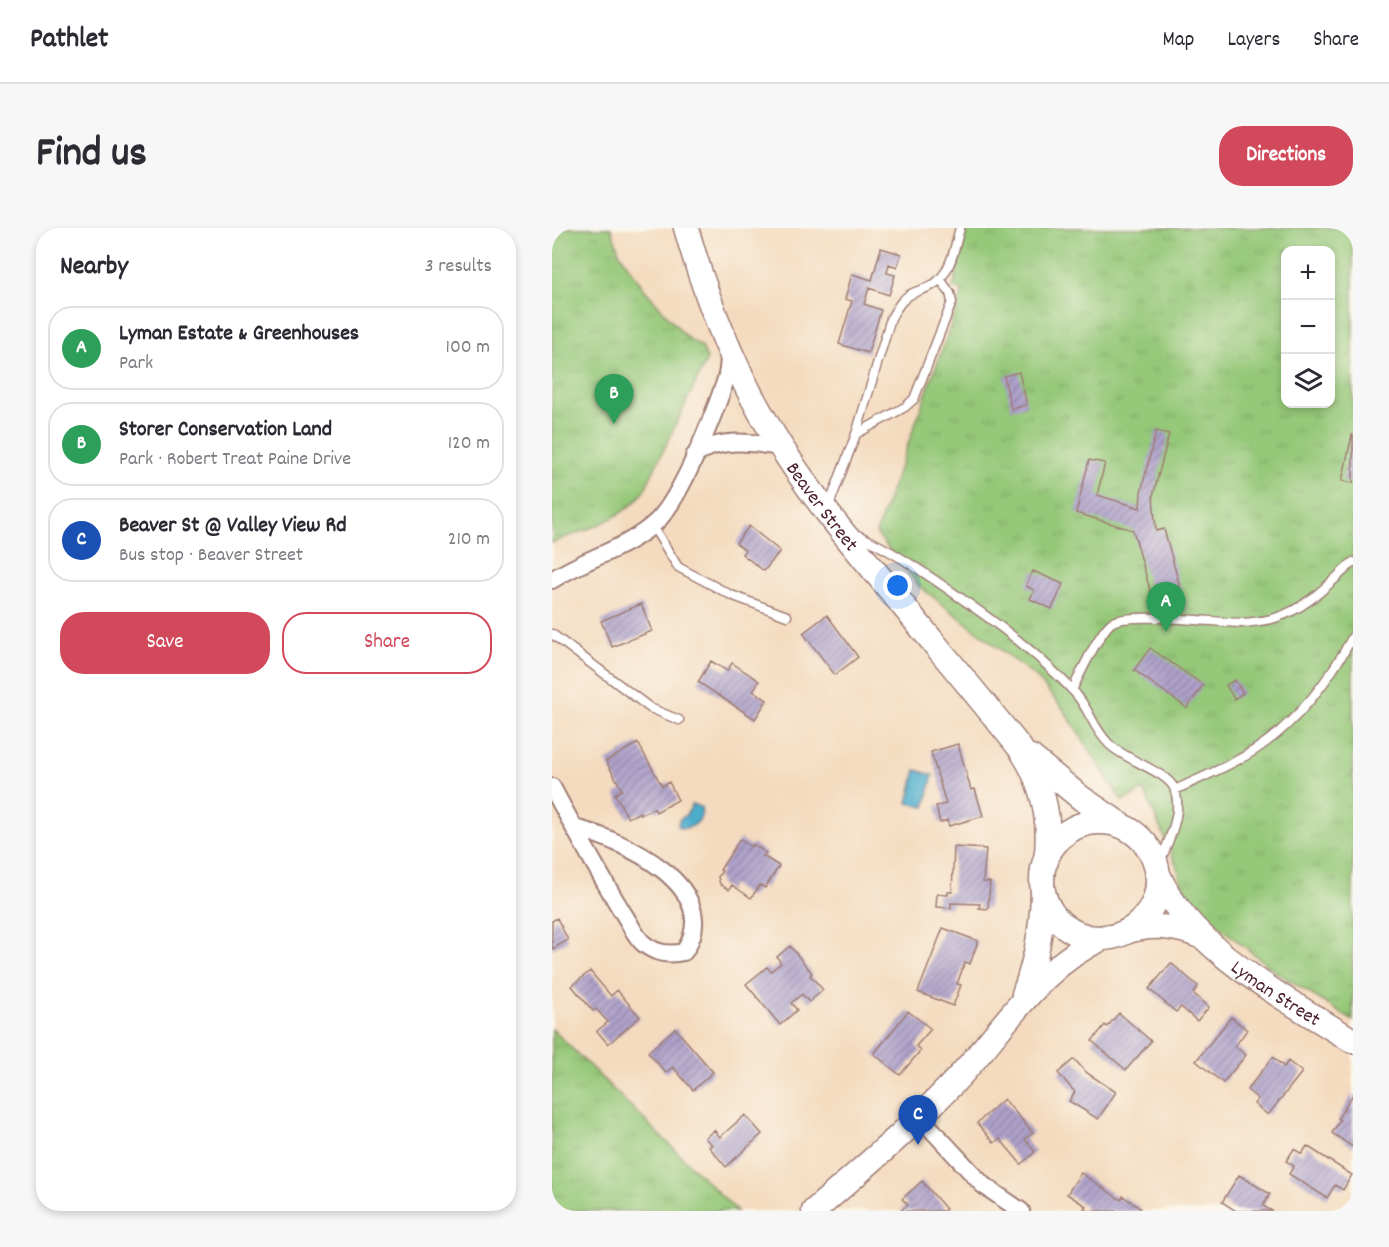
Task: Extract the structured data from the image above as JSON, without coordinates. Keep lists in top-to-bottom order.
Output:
{
  "streets": {
    "main road": ["Beaver Street", "Lyman Street"]
  },
  "crossings": [
    ["Beaver Street", "Lyman Street"]
  ],
  "page": {
    "header": "Pathlet",
    "nav": ["Map", "Layers", "Share"],
    "title": "Find us",
    "buttons": [
      "Directions",
      ["Save", "Share"]
    ],
    "heading": ["Nearby", "3 results"],
    "map_buttons": ["+", "−"],
    "list": [
      {
        "mark": "A",
        "name": "Lyman Estate & Greenhouses",
        "note": "Park",
        "value": "100 m"
      },
      {
        "mark": "B",
        "name": "Storer Conservation Land",
        "note": "Park · Robert Treat Paine Drive",
        "value": "120 m"
      },
      {
        "mark": "C",
        "name": "Beaver St @ Valley View Rd",
        "note": "Bus stop · Beaver Street",
        "value": "210 m"
      }
    ],
    "pins": ["B", "A", "C"]
  }
}
